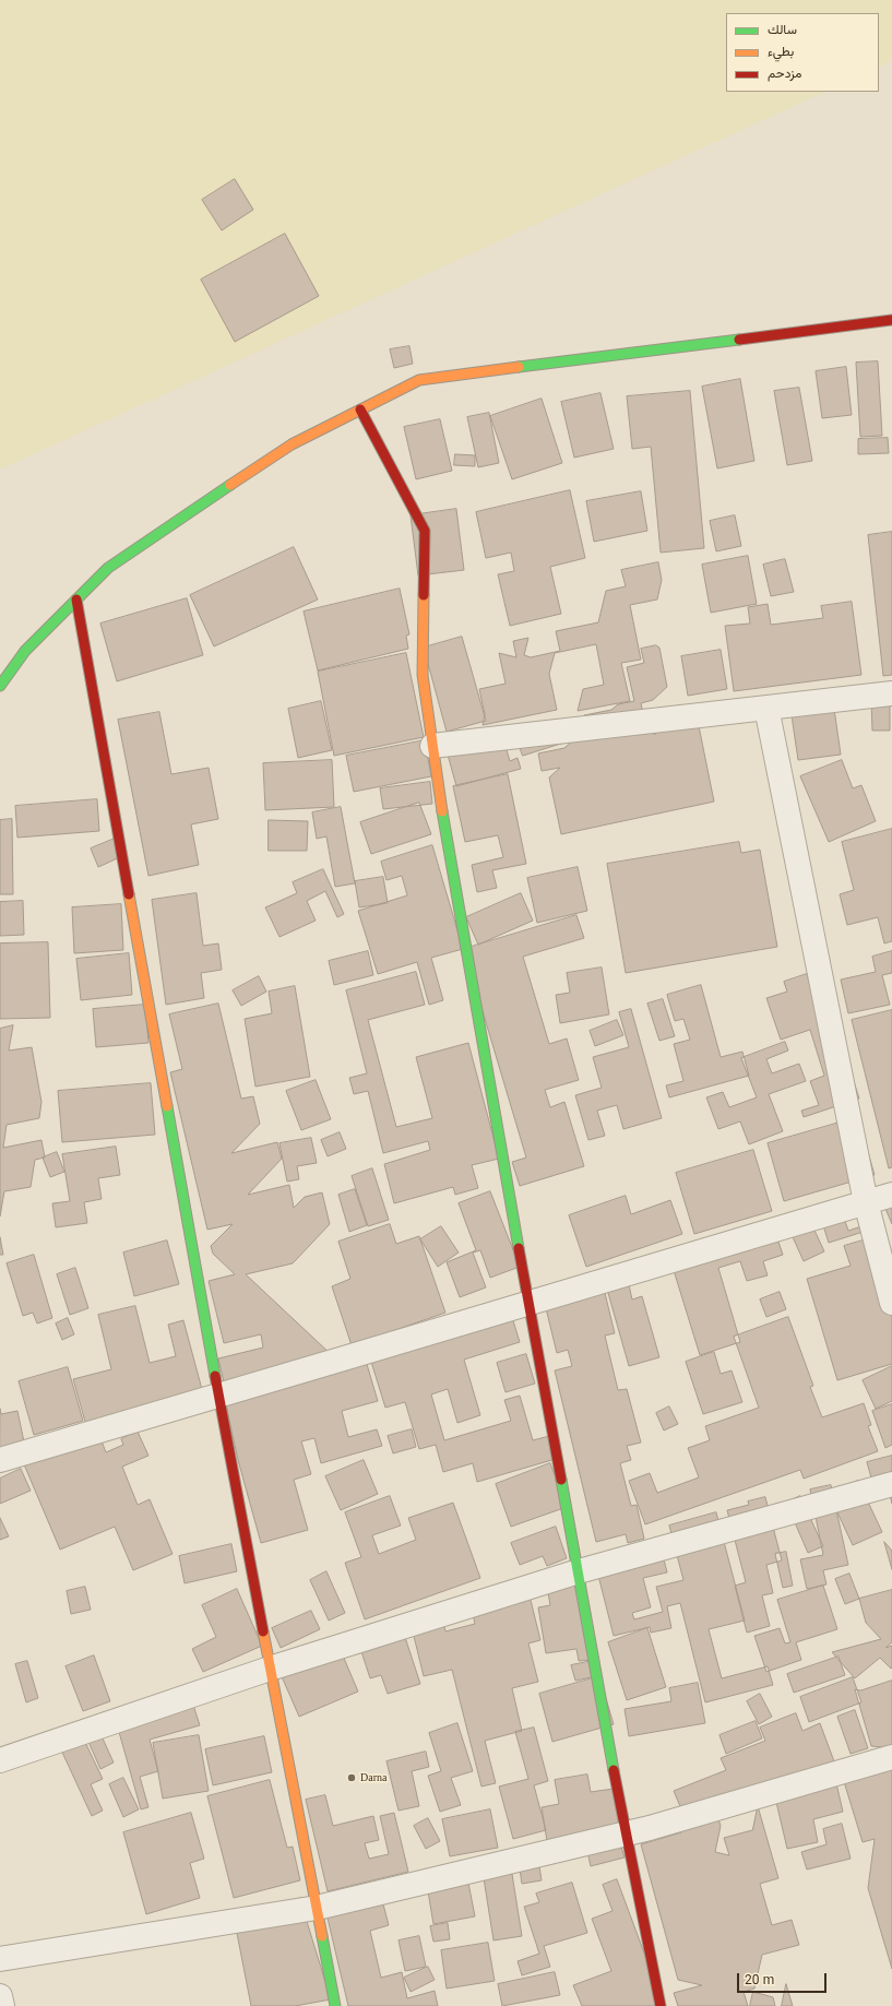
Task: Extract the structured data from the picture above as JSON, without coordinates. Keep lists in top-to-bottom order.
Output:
{
  "places": ["Darna"],
  "legend": ["سالك", "بطيء", "مزدحم"],
  "scale_bar": "20 m"
}
